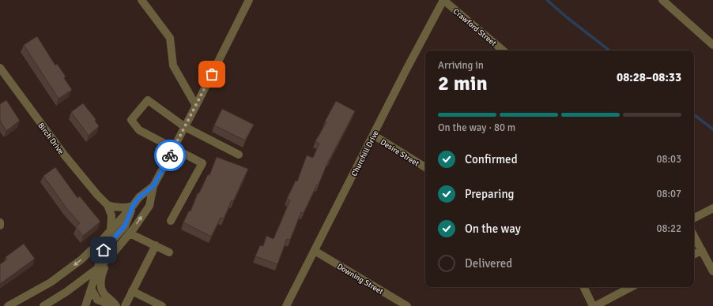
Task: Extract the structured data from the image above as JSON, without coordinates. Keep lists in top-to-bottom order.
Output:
{
  "streets": {
    "street": [
      "Crawford Street",
      "Birch Drive",
      "Desire Street",
      "Churchill Drive",
      "Downing Street"
    ]
  },
  "crossings": [
    ["Crawford Street", "Churchill Drive"],
    ["Desire Street", "Churchill Drive"],
    ["Churchill Drive", "Downing Street"]
  ],
  "page": {
    "heading": ["2 min", "Arriving in", "08:28–08:33"],
    "bar": "On the way · 80 m",
    "list": [
      ["Confirmed", "08:03"],
      ["Preparing", "08:07"],
      ["On the way", "08:22"],
      "Delivered"
    ]
  }
}
